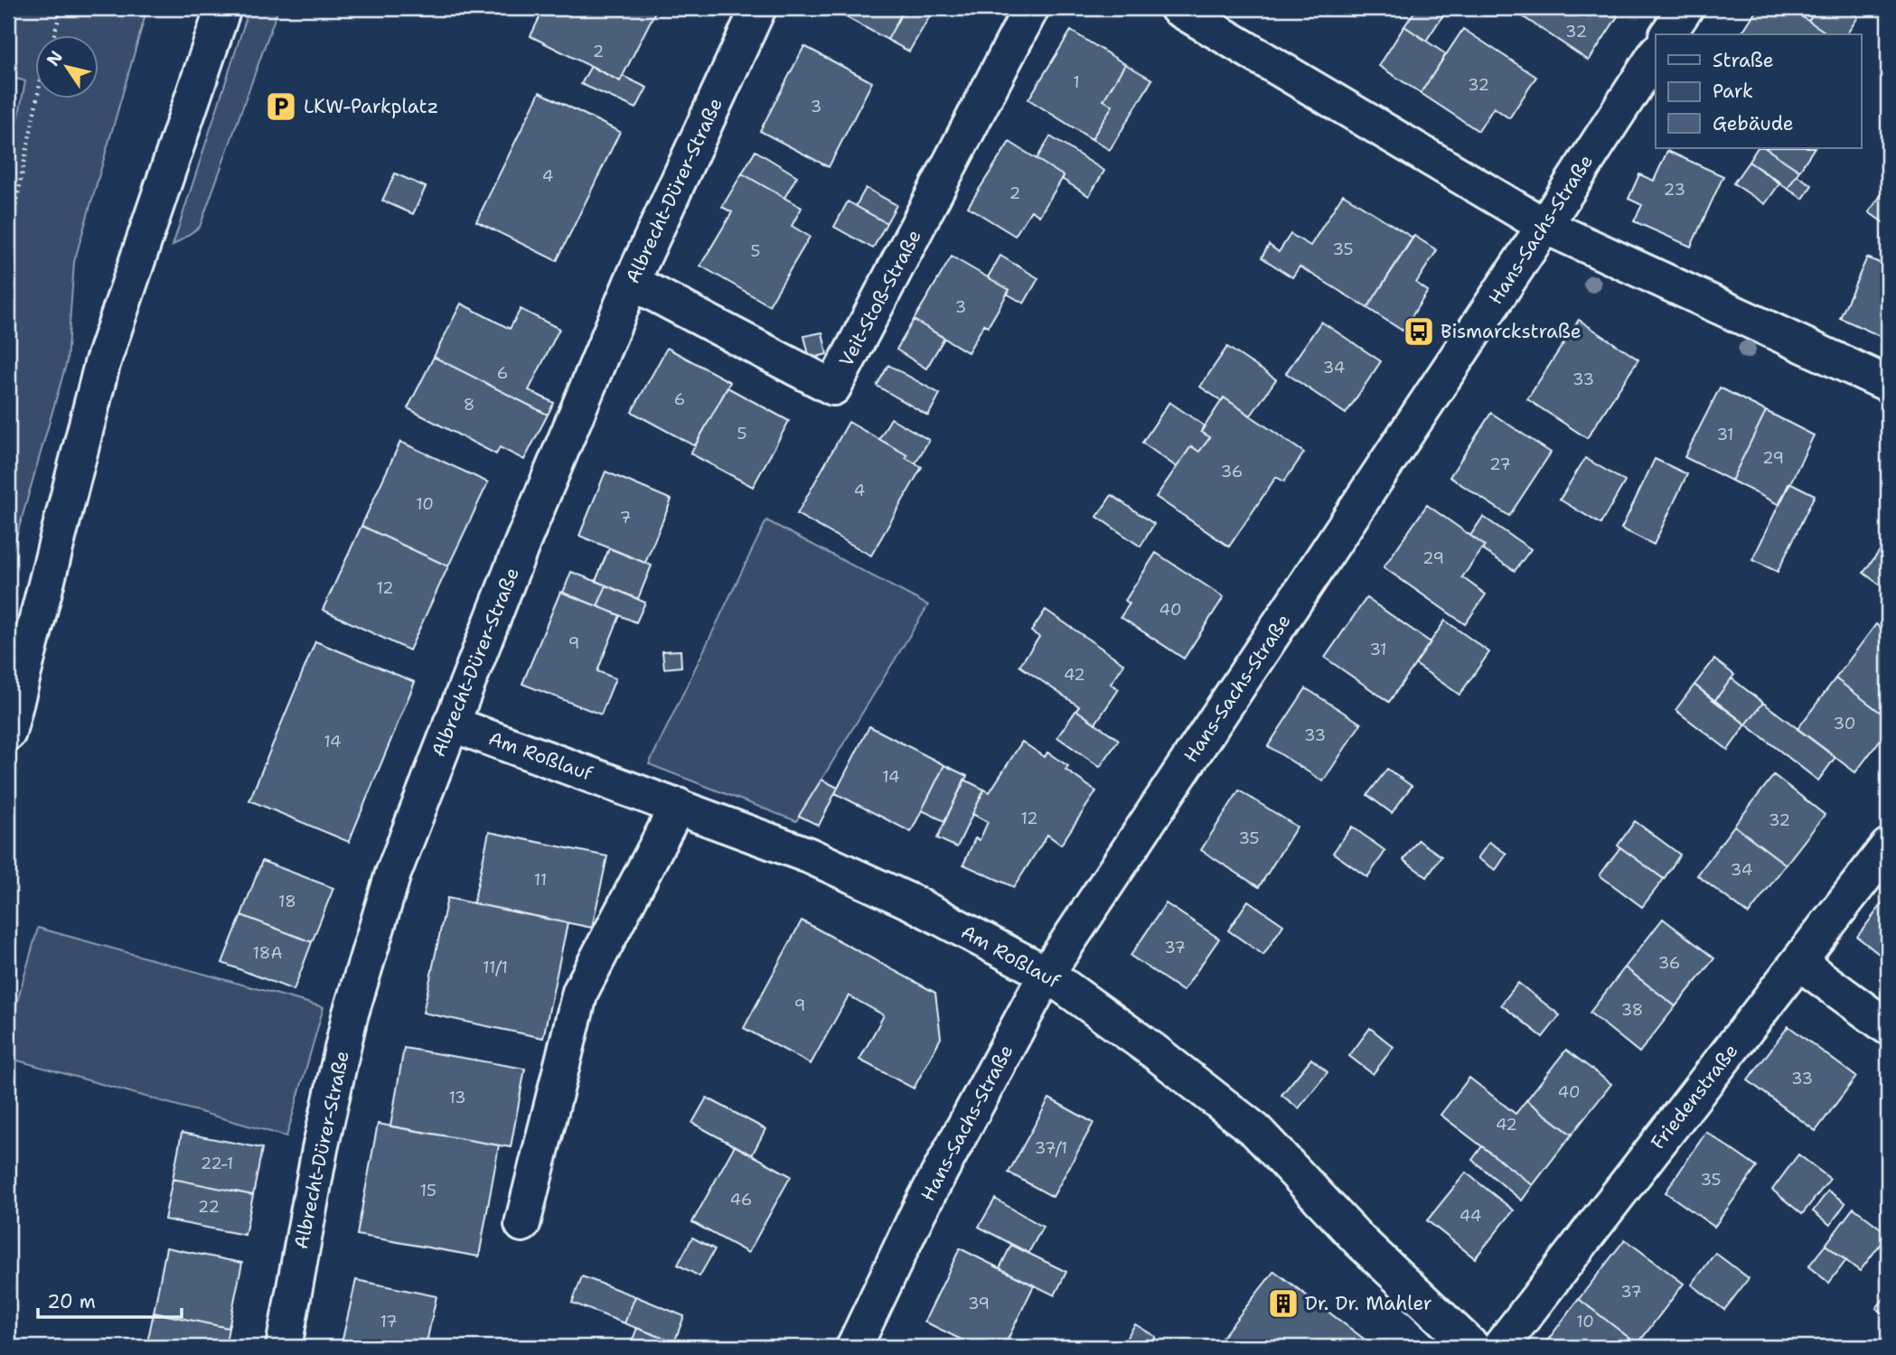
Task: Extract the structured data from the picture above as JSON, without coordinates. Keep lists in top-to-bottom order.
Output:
{
  "streets": {
    "street": [
      "Albrecht-Dürer-Straße",
      "Hans-Sachs-Straße",
      "Veit-Stoß-Straße",
      "Am Roßlauf",
      "Friedenstraße"
    ]
  },
  "crossings": [
    ["Albrecht-Dürer-Straße", "Veit-Stoß-Straße"],
    ["Albrecht-Dürer-Straße", "Am Roßlauf"],
    ["Hans-Sachs-Straße", "Am Roßlauf"]
  ],
  "places": {
    "parking": ["LKW-Parkplatz"],
    "bus stop": ["Bismarckstraße"],
    "building": ["Dr. Dr. Mahler"]
  },
  "house_numbers": [
    "32",
    "2",
    "1",
    "32",
    "3",
    "4",
    "23",
    "2",
    "35",
    "5",
    "3",
    "34",
    "6",
    "33",
    "6",
    "8",
    "5",
    "31",
    "29",
    "27",
    "36",
    "4",
    "10",
    "7",
    "29",
    "12",
    "40",
    "9",
    "31",
    "42",
    "30",
    "33",
    "14",
    "14",
    "12",
    "32",
    "35",
    "34",
    "11",
    "18",
    "37",
    "18A",
    "36",
    "11/1",
    "9",
    "38",
    "33",
    "40",
    "13",
    "42",
    "37/1",
    "22-1",
    "35",
    "15",
    "46",
    "22",
    "44",
    "37",
    "39",
    "17",
    "10"
  ],
  "legend": ["Straße", "Park", "Gebäude"],
  "scale_bar": "20 m",
  "north": "top left"
}
